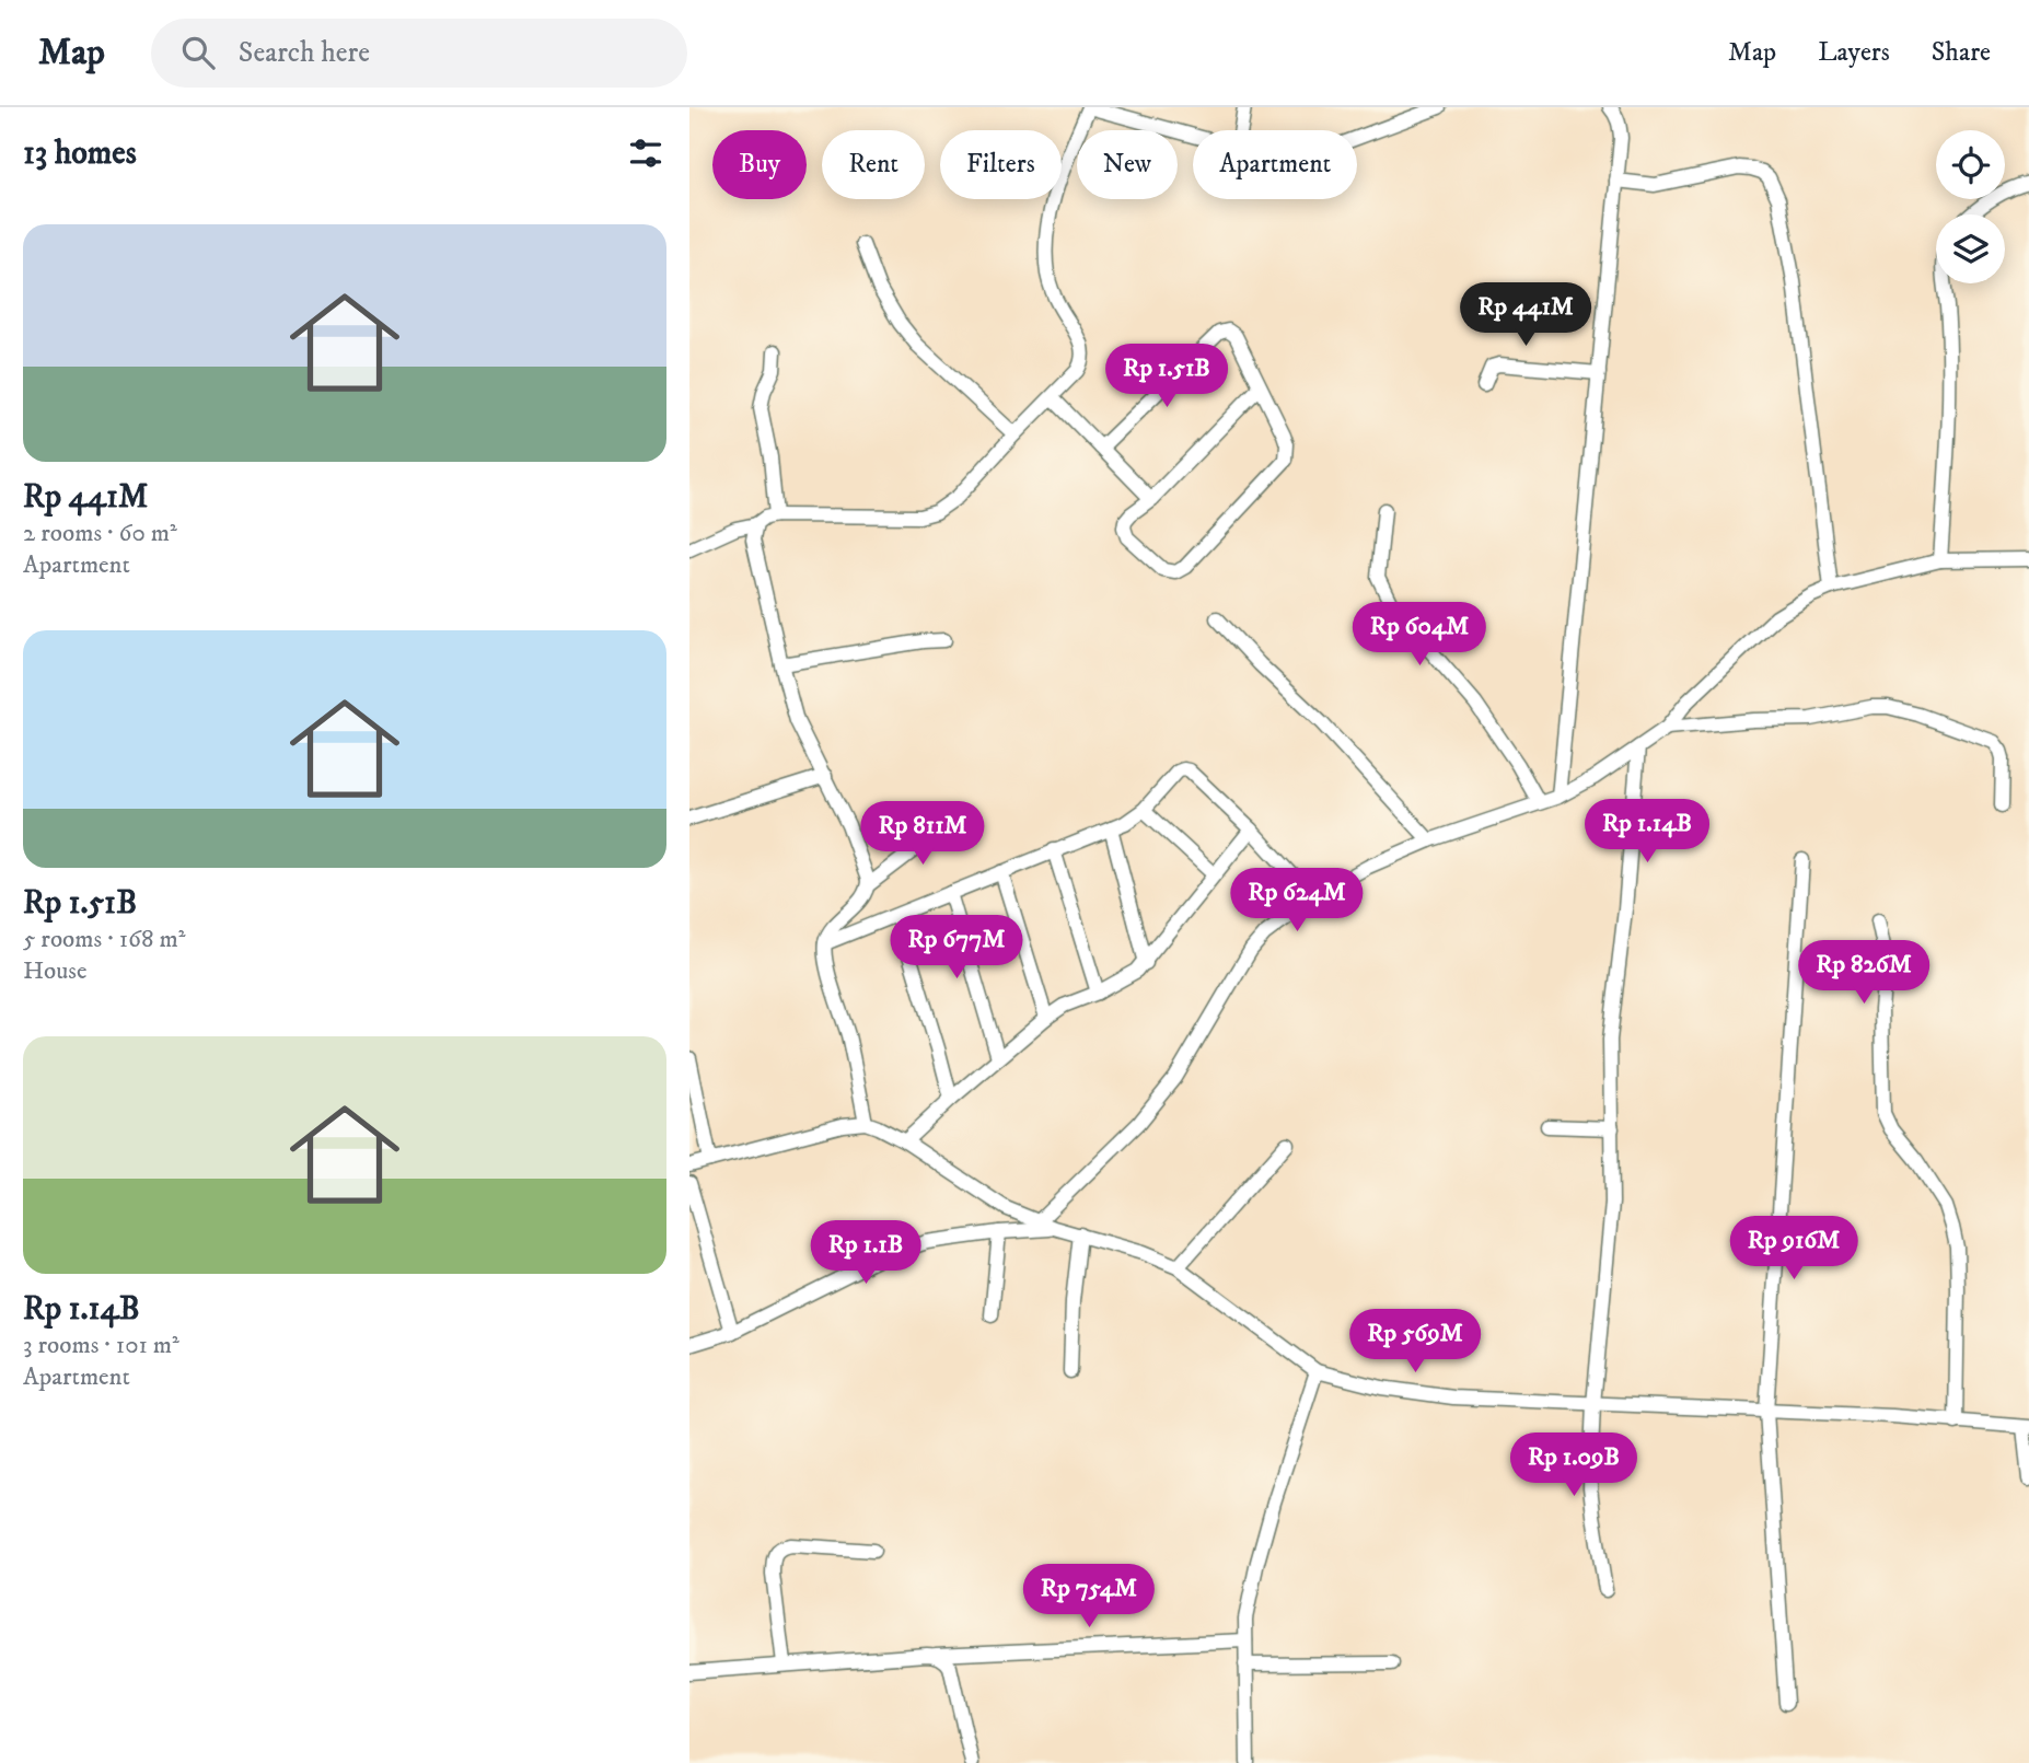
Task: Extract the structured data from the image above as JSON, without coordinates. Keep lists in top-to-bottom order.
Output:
{
  "page": {
    "header": "Map",
    "search": "Search here",
    "nav": ["Map", "Layers", "Share"],
    "heading": "13 homes",
    "chip": [
      "Buy",
      "Rent",
      "Filters",
      "New",
      "Apartment"
    ],
    "list": [
      {
        "name": "Rp 441M",
        "note": "2 rooms · 60 m² · Apartment"
      },
      {
        "name": "Rp 1.51B",
        "note": "5 rooms · 168 m² · House"
      },
      {
        "name": "Rp 1.14B",
        "note": "3 rooms · 101 m² · Apartment"
      }
    ],
    "price": [
      "Rp 441M",
      "Rp 1.51B",
      "Rp 604M",
      "Rp 1.14B",
      "Rp 811M",
      "Rp 624M",
      "Rp 677M",
      "Rp 826M",
      "Rp 916M",
      "Rp 1.1B",
      "Rp 569M",
      "Rp 1.09B",
      "Rp 754M"
    ]
  }
}
